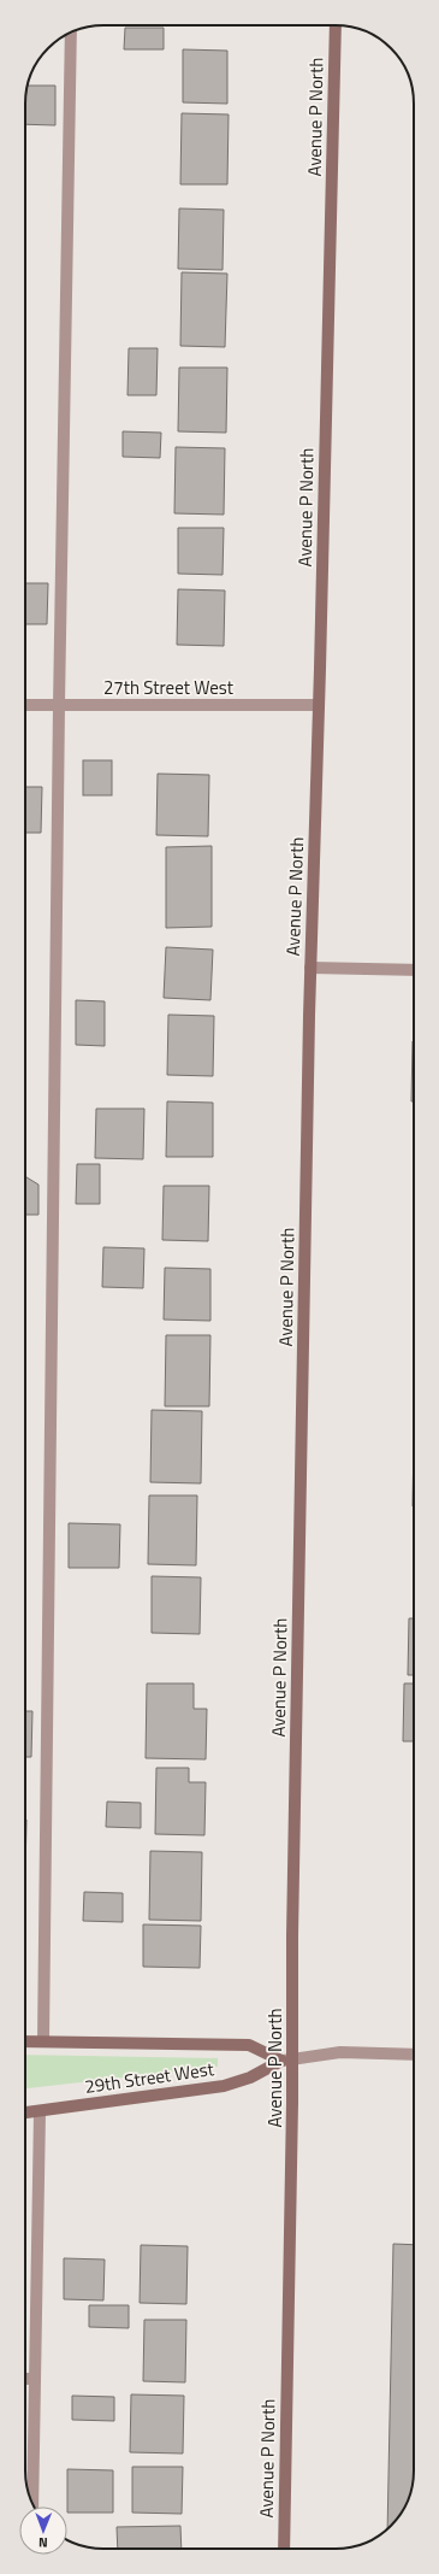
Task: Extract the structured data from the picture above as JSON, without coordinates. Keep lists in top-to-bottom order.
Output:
{
  "streets": {
    "main road": ["Avenue P North", "29th Street West"],
    "street": ["27th Street West"]
  },
  "crossings": [
    ["Avenue P North", "27th Street West"],
    ["Avenue P North", "29th Street West"]
  ],
  "north": "bottom"
}
